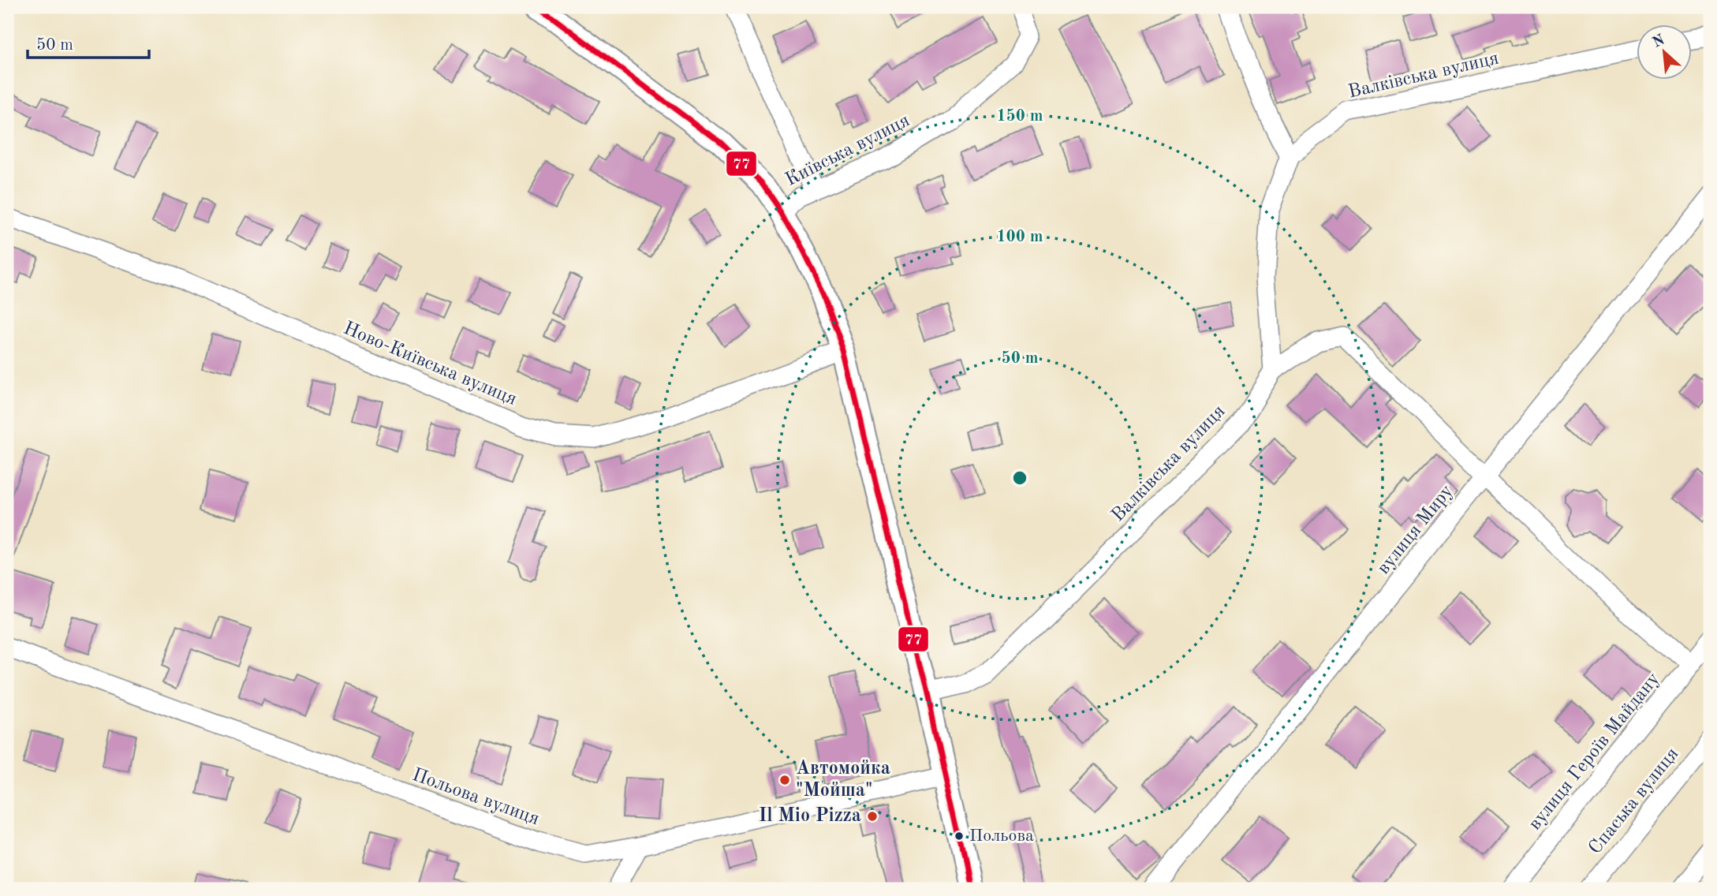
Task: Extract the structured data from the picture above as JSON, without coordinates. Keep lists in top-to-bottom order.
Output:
{
  "streets": {
    "street": [
      "Валківська вулиця",
      "Київська вулиця",
      "Ново-Київська вулиця",
      "вулиця Миру",
      "вулиця Героїв Майдану",
      "Польова вулиця",
      "Спаська вулиця"
    ]
  },
  "places": ["Автомойка \"Мойша\"", "Il Mio Pizza", "Польова"],
  "lines": ["transit line 77"],
  "scale_bar": "50 m",
  "north": "top left",
  "rings": ["150 m", "100 m", "50 m"]
}
